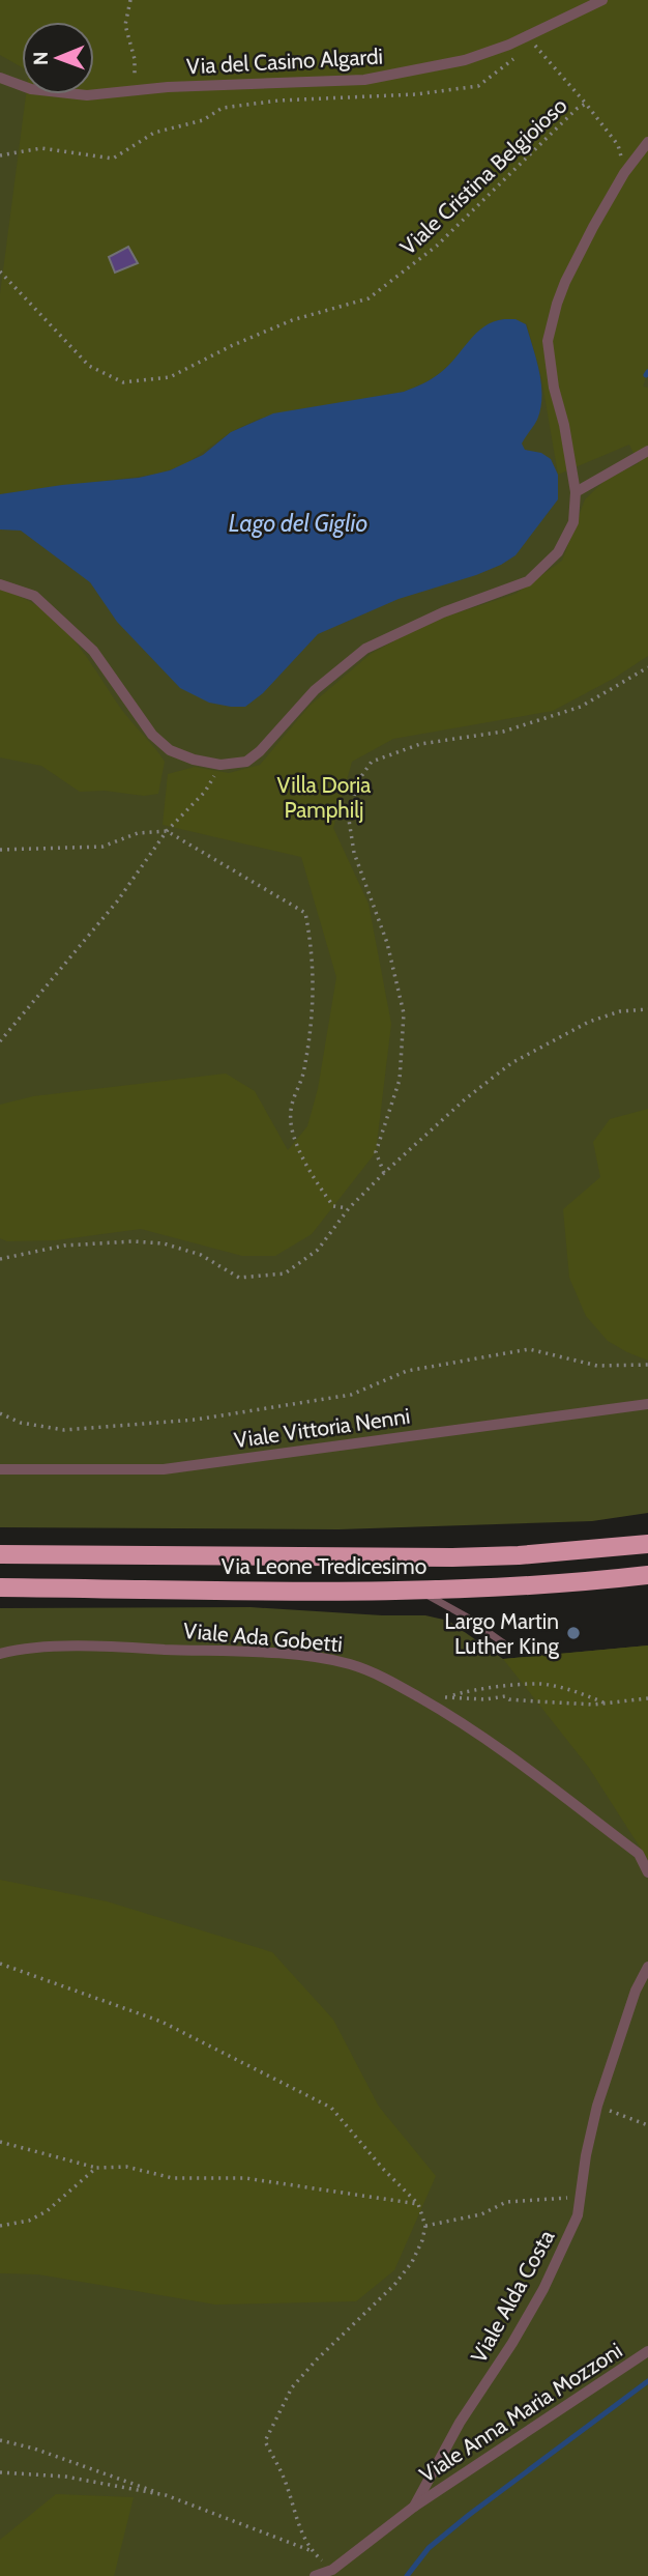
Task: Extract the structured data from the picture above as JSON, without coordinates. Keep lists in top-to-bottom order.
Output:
{
  "streets": {
    "main road": ["Via Leone Tredicesimo"],
    "street": [
      "Via del Casino Algardi",
      "Viale Vittoria Nenni",
      "Viale Ada Gobetti",
      "Viale Alda Costa",
      "Viale Anna Maria Mozzoni"
    ],
    "path": ["Viale Cristina Belgioioso"]
  },
  "crossings": [
    ["Viale Alda Costa", "Viale Anna Maria Mozzoni"]
  ],
  "water": ["Lago del Giglio"],
  "parks": ["Villa Doria Pamphilj"],
  "places": ["Largo Martin Luther King"],
  "north": "left"
}
